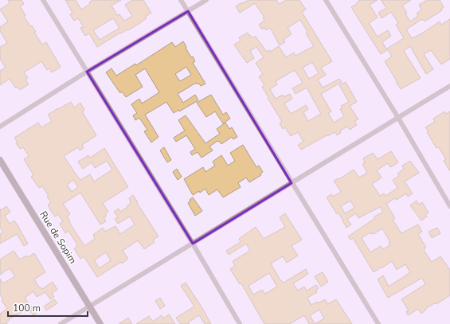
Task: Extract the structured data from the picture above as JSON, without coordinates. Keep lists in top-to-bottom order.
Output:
{
  "streets": {
    "street": ["Rue de Sopim"]
  },
  "scale_bar": "100 m"
}
